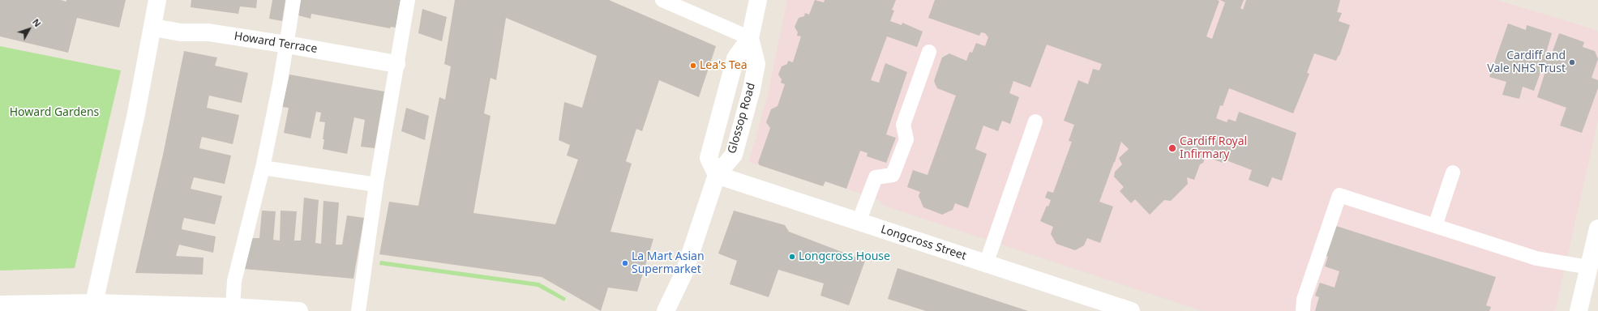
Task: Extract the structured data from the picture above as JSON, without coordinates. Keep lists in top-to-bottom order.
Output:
{
  "streets": {
    "street": ["Howard Terrace", "Glossop Road", "Longcross Street"]
  },
  "crossings": [
    ["Glossop Road", "Longcross Street"]
  ],
  "parks": ["Howard Gardens"],
  "places": [
    "Cardiff and Vale NHS Trust",
    "Lea's Tea",
    "Cardiff Royal Infirmary",
    "Longcross House",
    "La Mart Asian Supermarket"
  ],
  "north": "top right"
}
